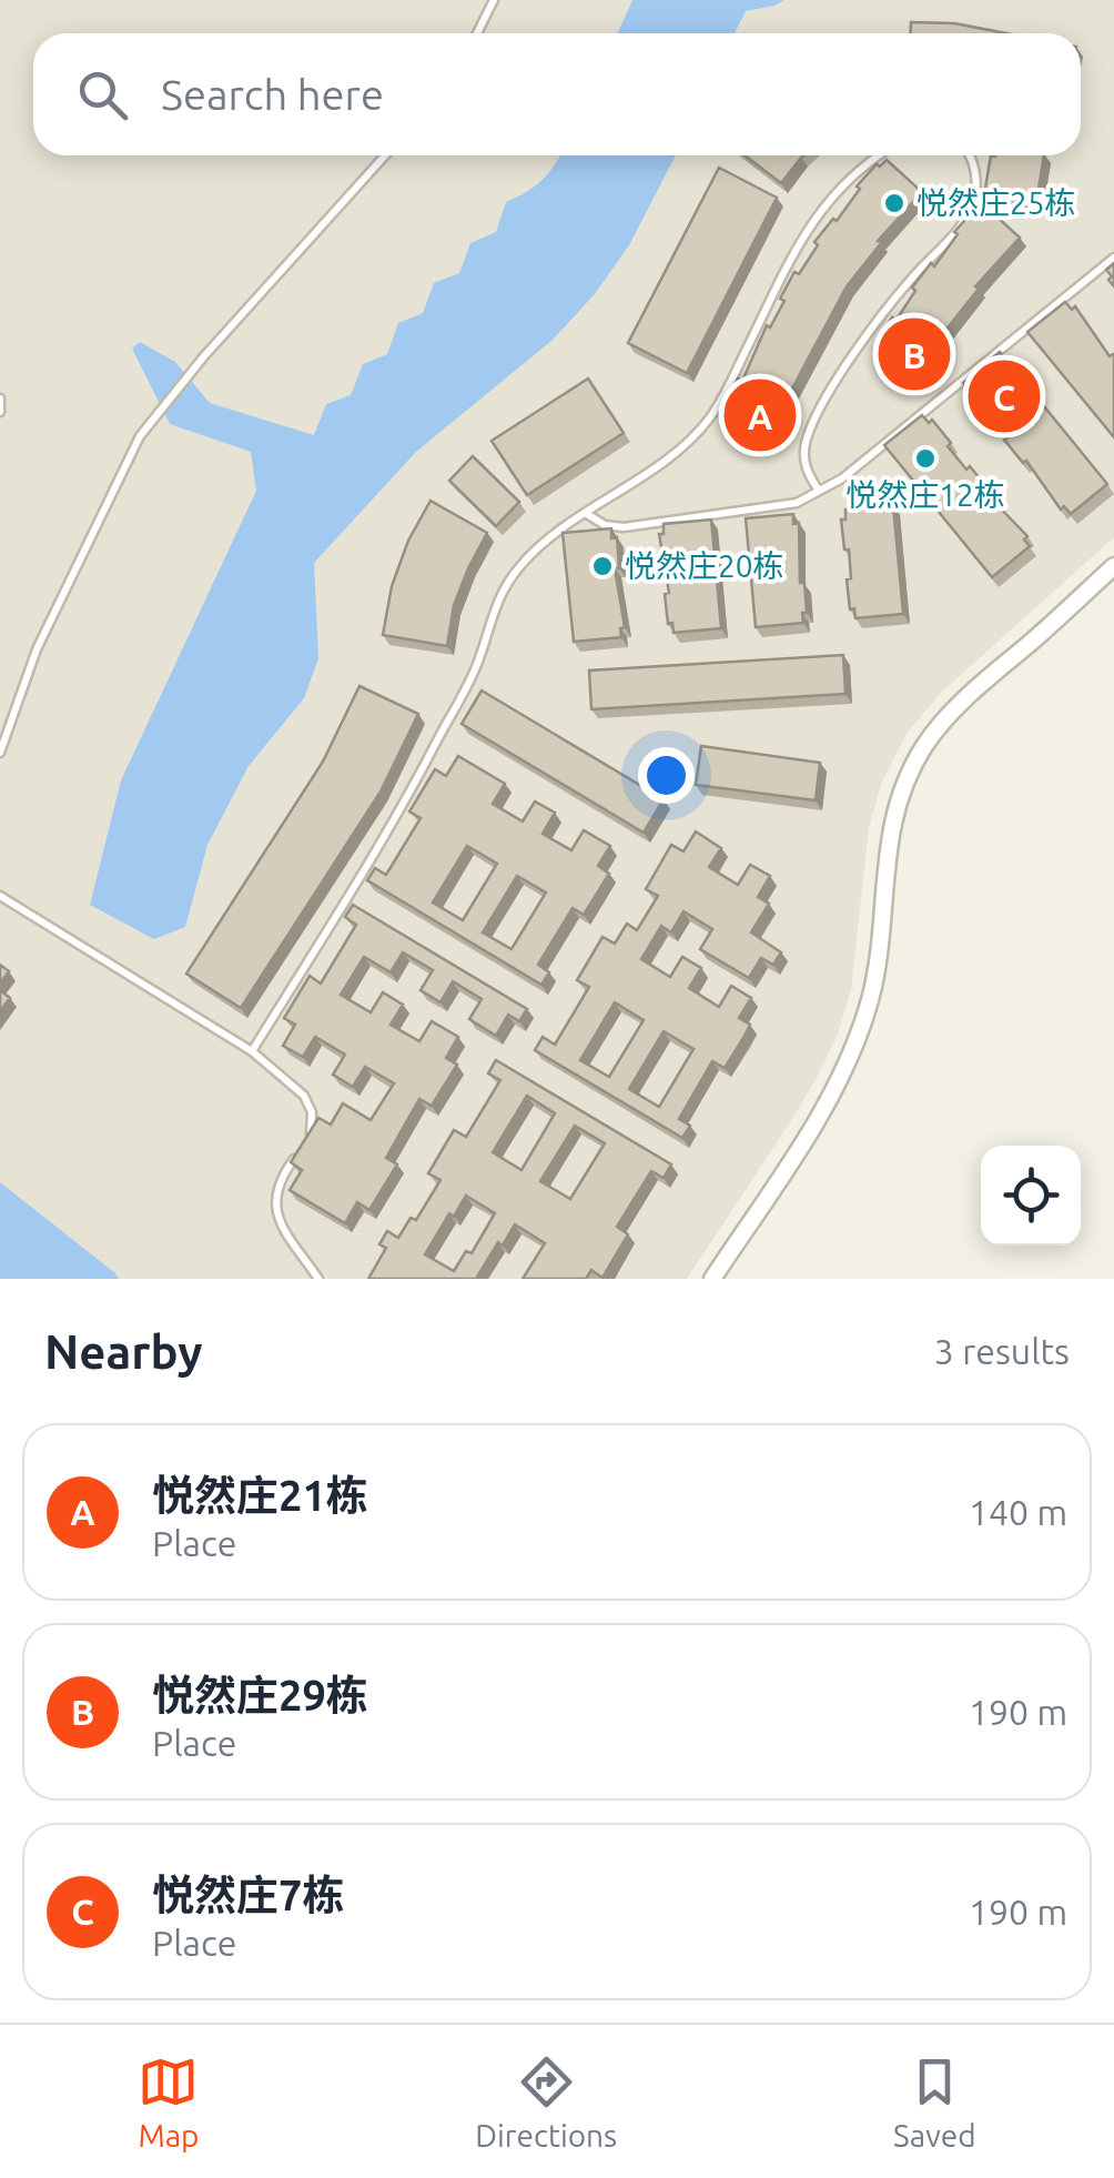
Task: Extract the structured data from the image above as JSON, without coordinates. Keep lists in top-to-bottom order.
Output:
{
  "places": ["悦然庄25栋", "悦然庄12栋", "悦然庄20栋"],
  "page": {
    "search": "Search here",
    "pins": ["B", "C", "A"],
    "heading": ["Nearby", "3 results"],
    "list": [
      {
        "mark": "A",
        "name": "悦然庄21栋",
        "note": "Place",
        "value": "140 m"
      },
      {
        "mark": "B",
        "name": "悦然庄29栋",
        "note": "Place",
        "value": "190 m"
      },
      {
        "mark": "C",
        "name": "悦然庄7栋",
        "note": "Place",
        "value": "190 m"
      }
    ],
    "nav": ["Map", "Directions", "Saved"]
  }
}
